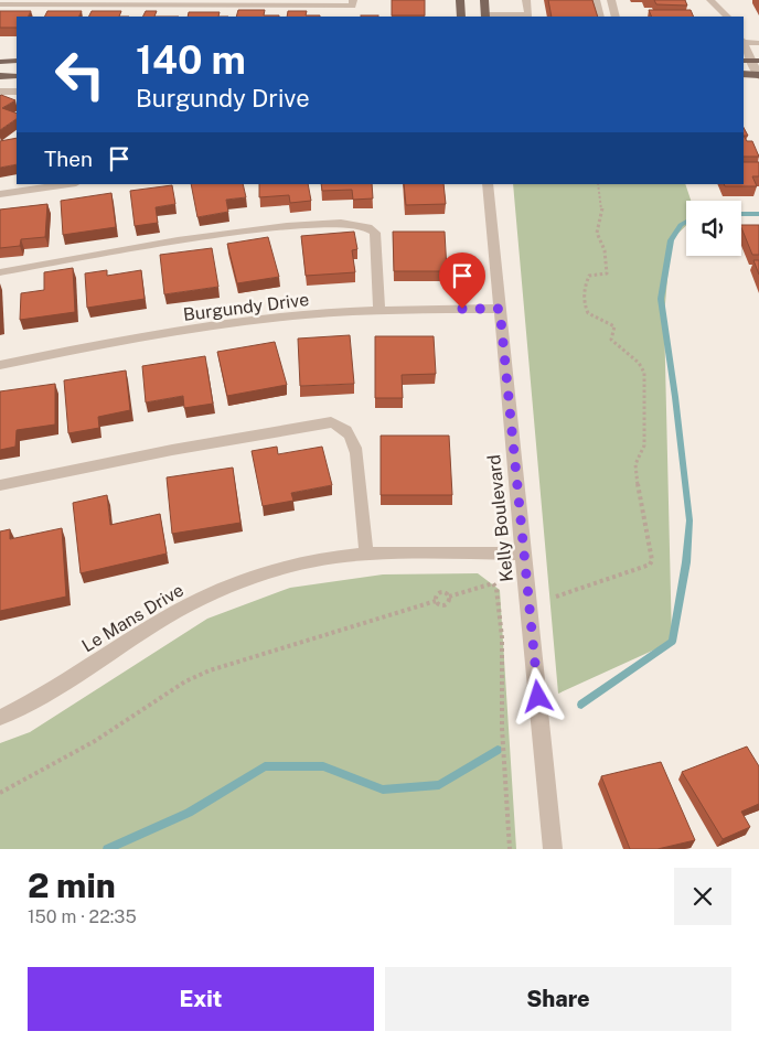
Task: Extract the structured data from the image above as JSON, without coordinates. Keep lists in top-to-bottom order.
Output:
{
  "streets": {
    "street": ["Burgundy Drive", "Kelly Boulevard", "Le Mans Drive"]
  },
  "crossings": [
    ["Burgundy Drive", "Kelly Boulevard"],
    ["Kelly Boulevard", "Le Mans Drive"]
  ],
  "page": {
    "turn": ["140 m", "Burgundy Drive"],
    "then": "Then",
    "heading": ["2 min", "150 m · 22:35"],
    "buttons": ["Exit", "Share"]
  }
}
